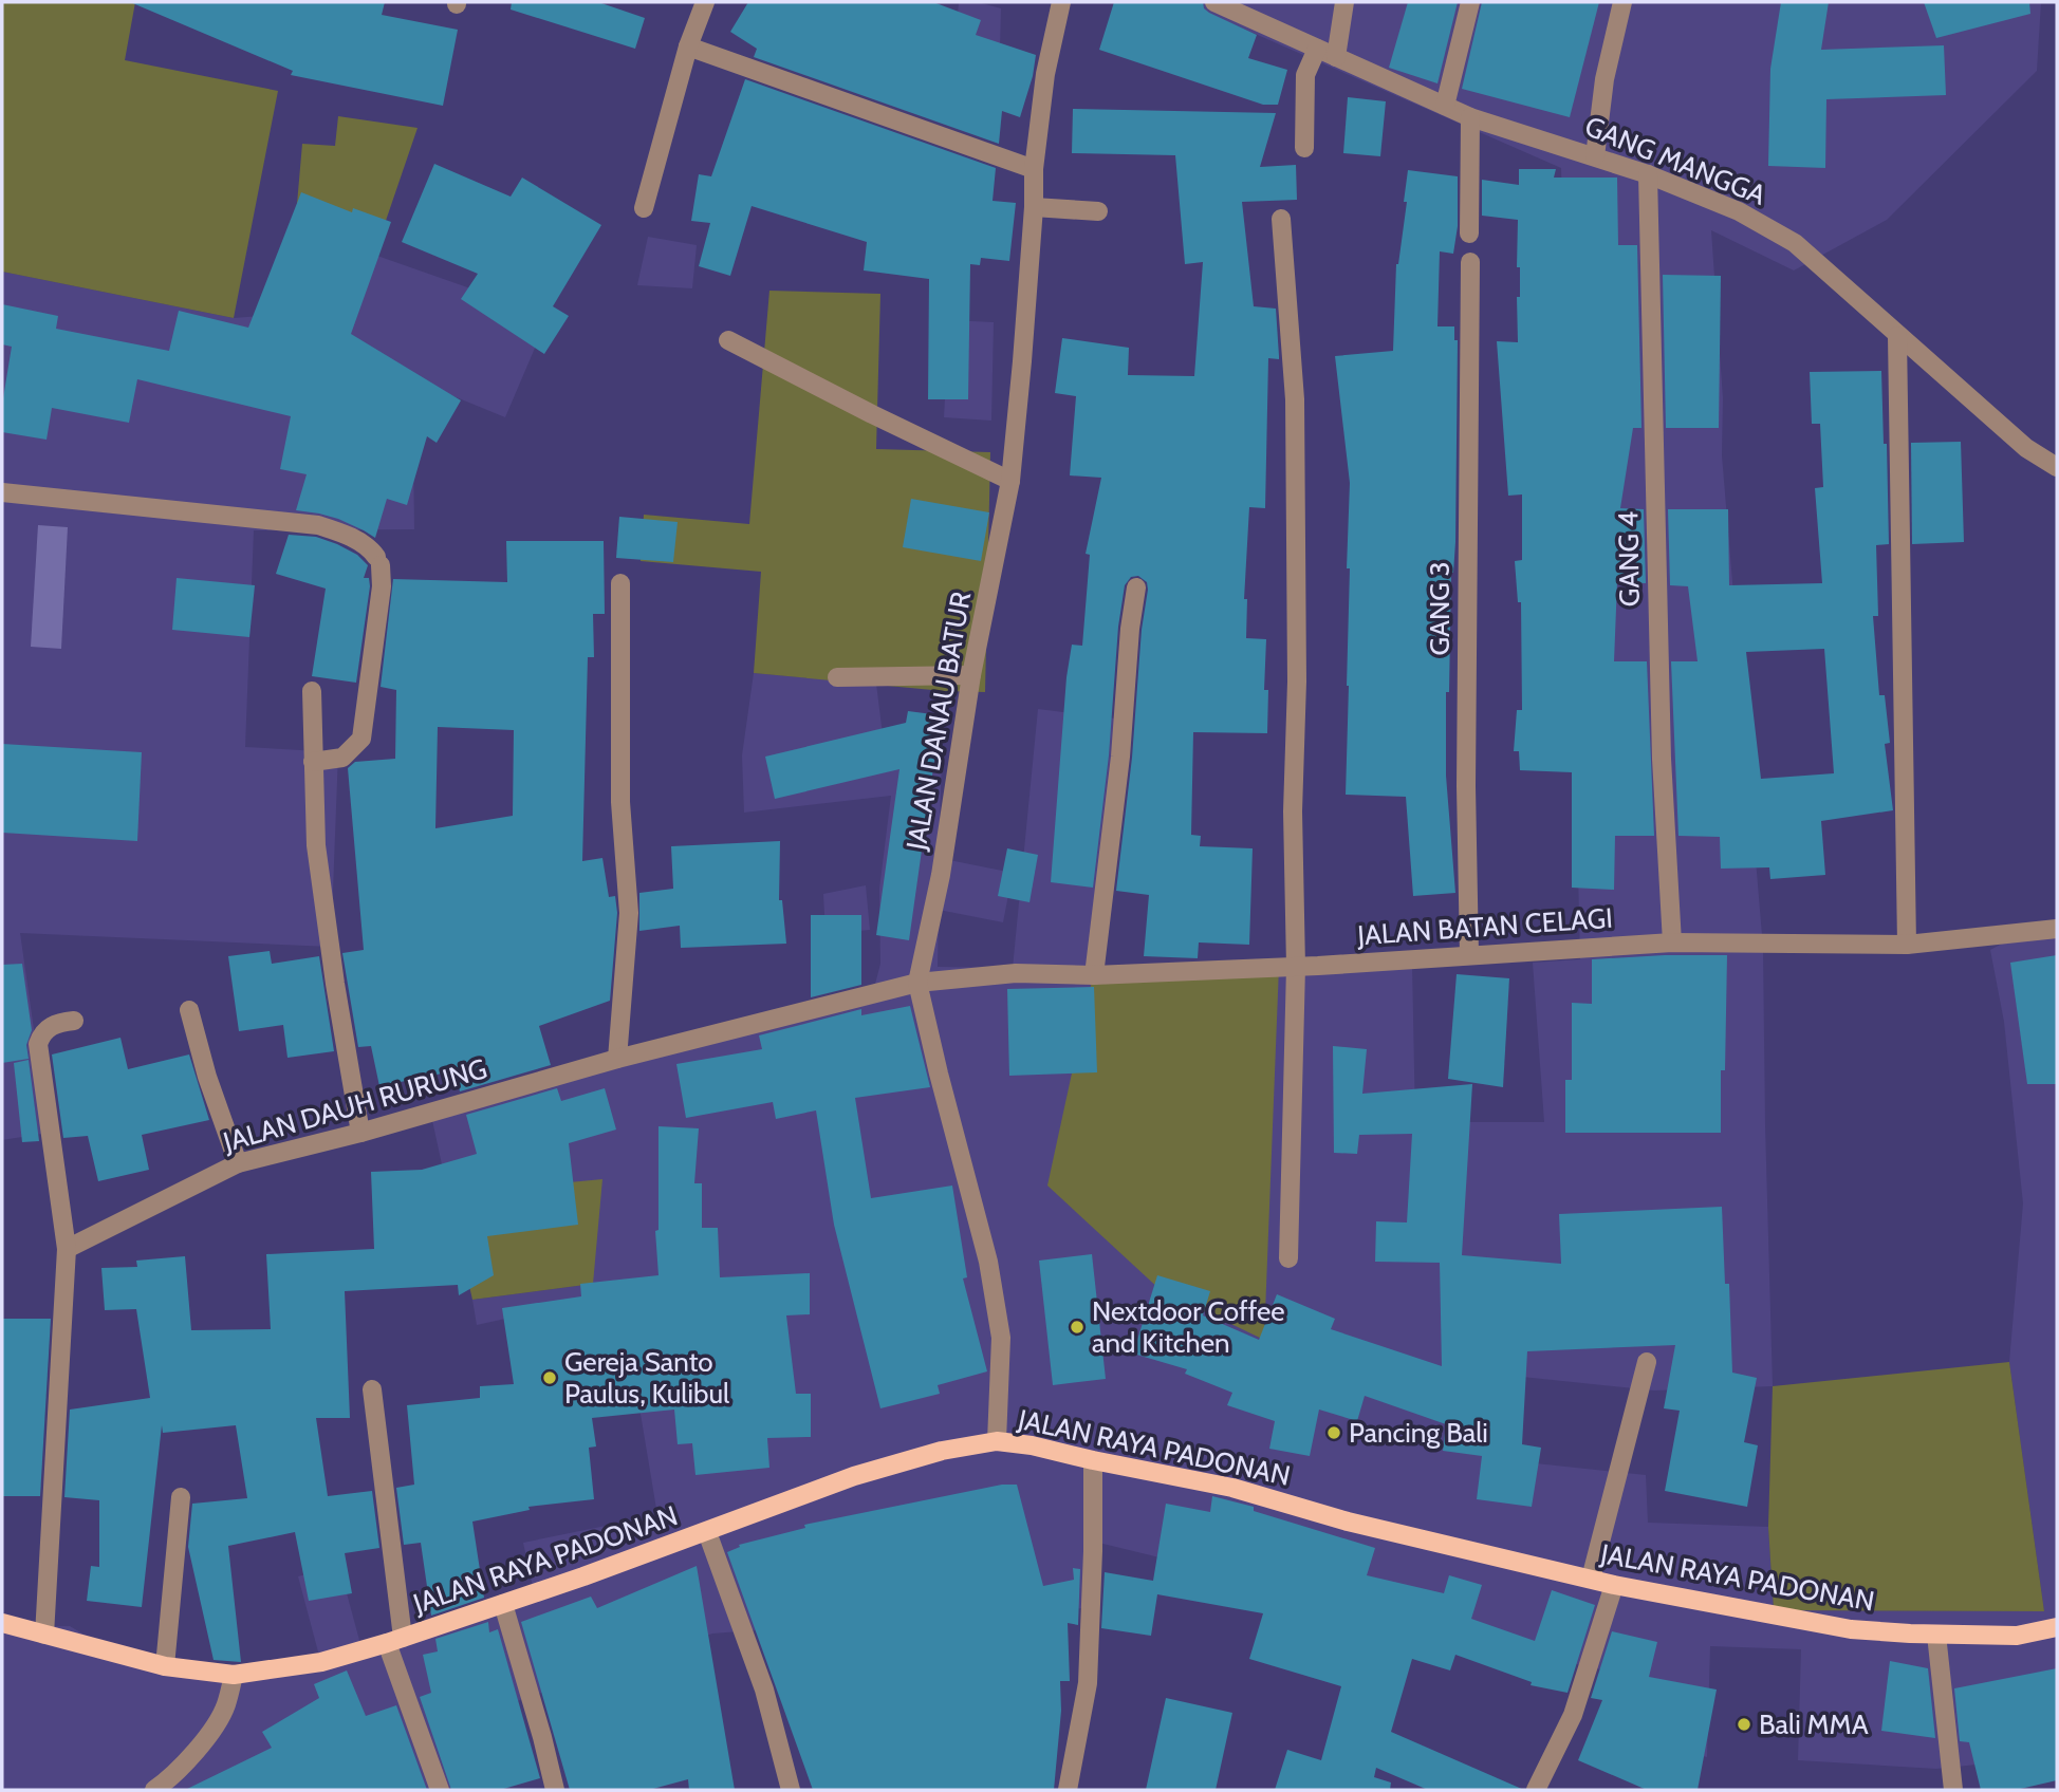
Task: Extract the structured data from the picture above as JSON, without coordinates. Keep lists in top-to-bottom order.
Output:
{
  "streets": {
    "main road": ["JALAN RAYA PADONAN"],
    "street": [
      "GANG MANGGA",
      "GANG 4",
      "GANG 3",
      "JALAN DANAU BATUR",
      "JALAN BATAN CELAGI",
      "JALAN DAUH RURUNG"
    ]
  },
  "crossings": [
    ["GANG MANGGA", "GANG 4"],
    ["GANG 4", "JALAN BATAN CELAGI"],
    ["GANG 3", "JALAN BATAN CELAGI"],
    ["JALAN DANAU BATUR", "JALAN BATAN CELAGI"],
    ["JALAN DANAU BATUR", "JALAN DAUH RURUNG"],
    ["JALAN DANAU BATUR", "JALAN RAYA PADONAN"],
    ["JALAN BATAN CELAGI", "JALAN DAUH RURUNG"]
  ],
  "places": [
    "Nextdoor Coffee and Kitchen",
    "Gereja Santo Paulus, Kulibul",
    "Pancing Bali",
    "Bali MMA"
  ]
}
